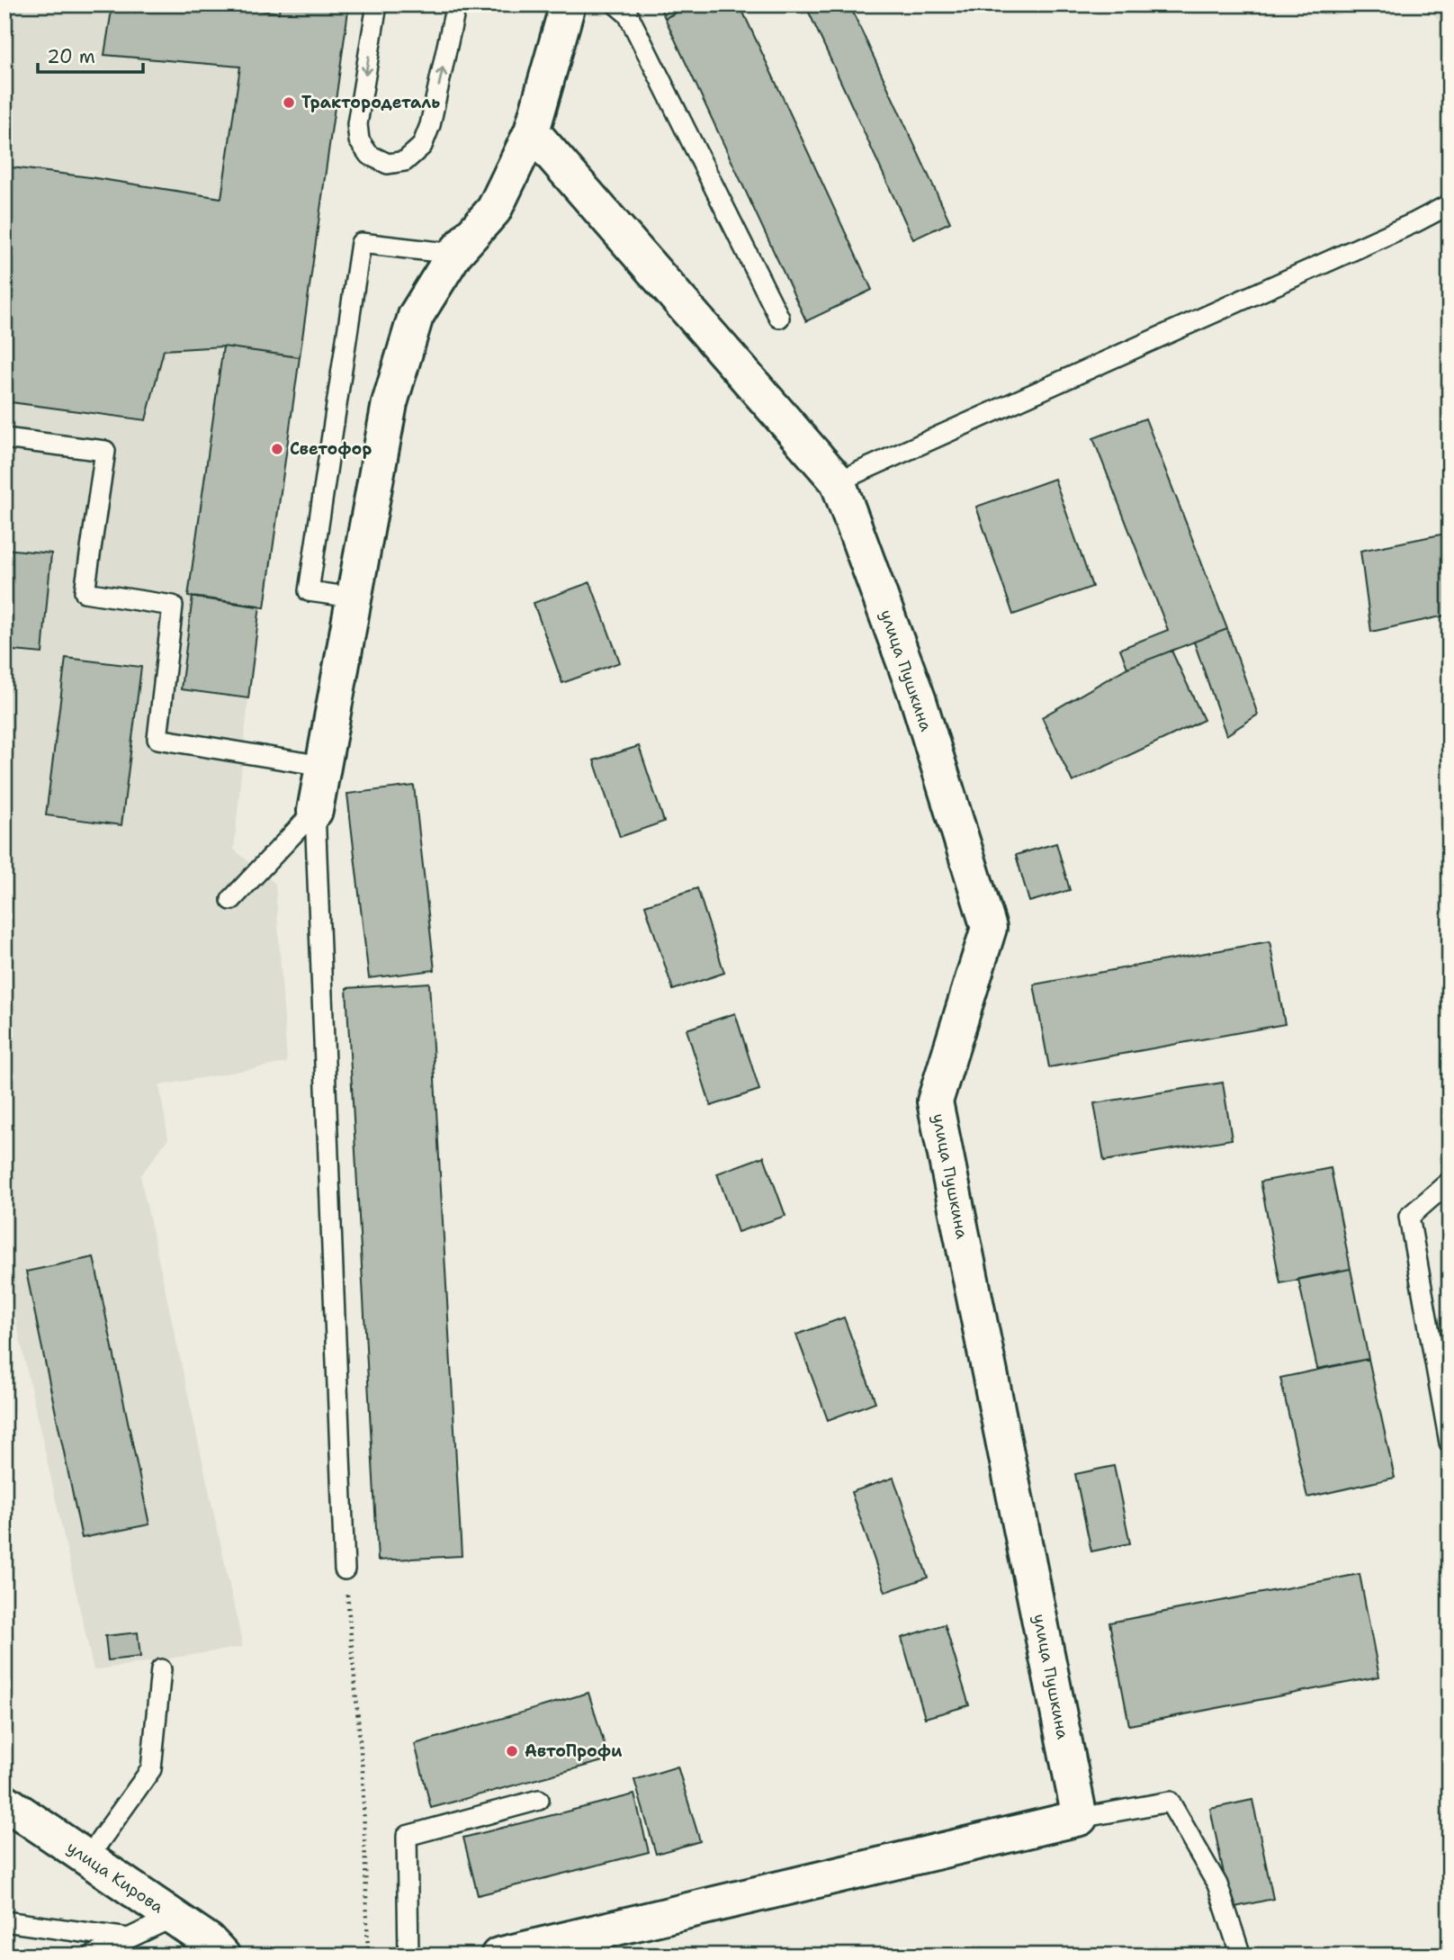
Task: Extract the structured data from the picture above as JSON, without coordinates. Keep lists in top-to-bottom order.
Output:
{
  "streets": {
    "street": ["улица Пушкина", "улица Кирова"]
  },
  "places": ["Трактородеталь", "Светофор", "АвтоПрофи"],
  "scale_bar": "20 m"
}
